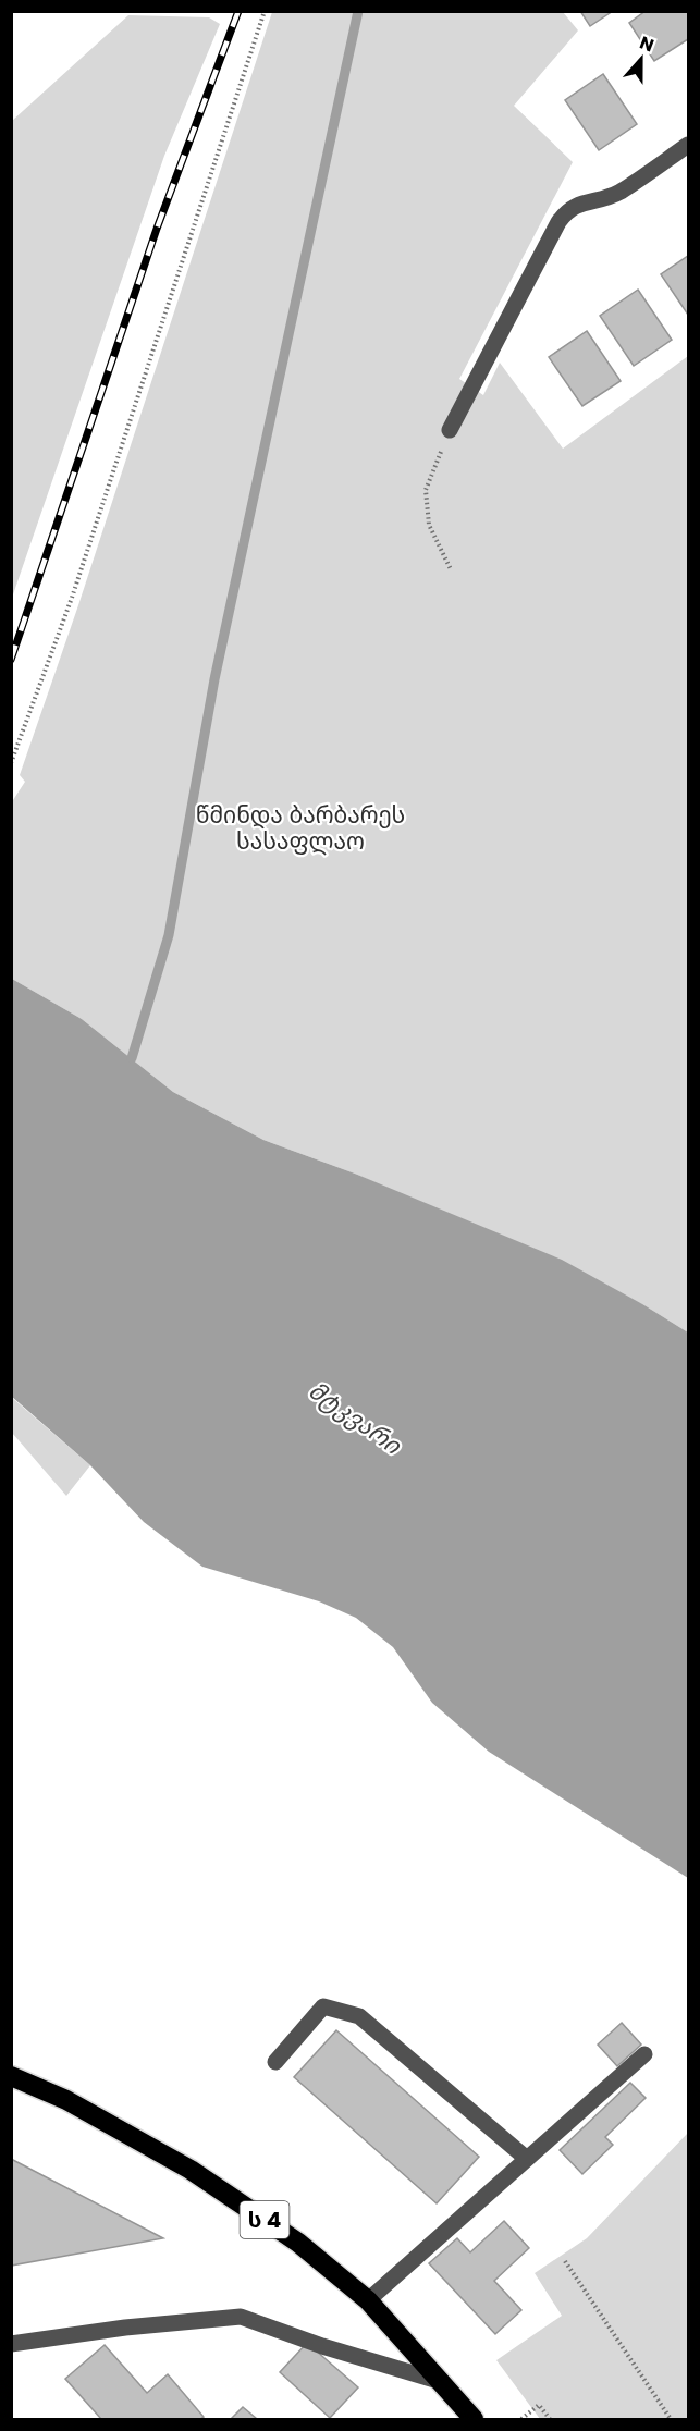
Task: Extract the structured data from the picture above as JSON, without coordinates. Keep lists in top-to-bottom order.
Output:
{
  "streets": {
    "highway": ["ს 4"]
  },
  "water": ["მტკვარი"],
  "parks": ["წმინდა ბარბარეს სასაფლაო"],
  "north": "top"
}
